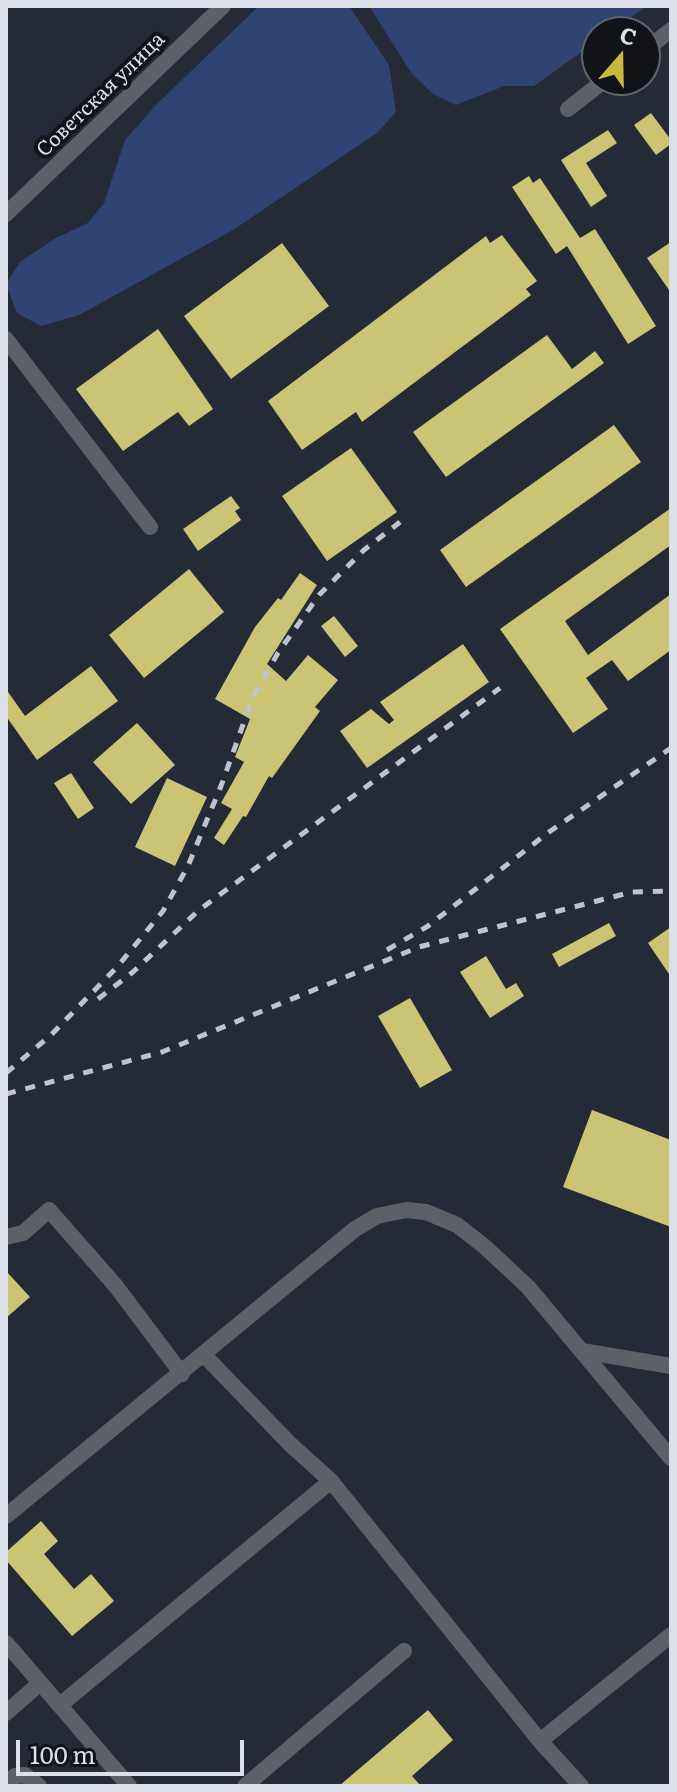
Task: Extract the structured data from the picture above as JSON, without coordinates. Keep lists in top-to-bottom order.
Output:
{
  "streets": {
    "street": ["Советская улица"]
  },
  "scale_bar": "100 m",
  "north": "top"
}
